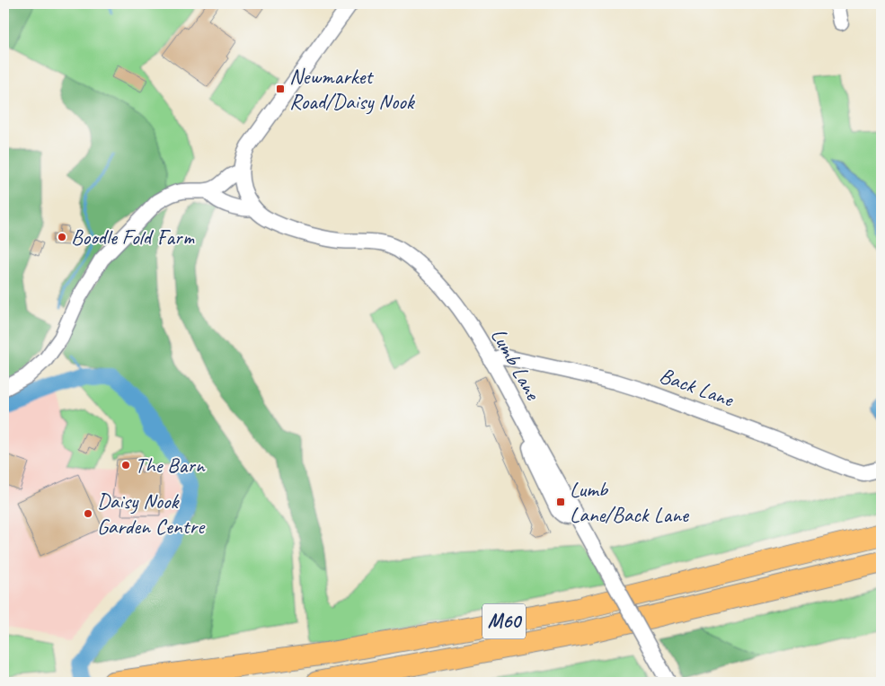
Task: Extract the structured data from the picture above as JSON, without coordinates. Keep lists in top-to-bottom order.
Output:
{
  "streets": {
    "highway": ["M60"],
    "street": ["Lumb Lane", "Back Lane"]
  },
  "crossings": [
    ["Lumb Lane", "Back Lane"]
  ],
  "places": {
    "transit": ["Newmarket Road/Daisy Nook", "Lumb Lane/Back Lane"],
    "other": ["Boodle Fold Farm", "The Barn", "Daisy Nook Garden Centre"]
  }
}
